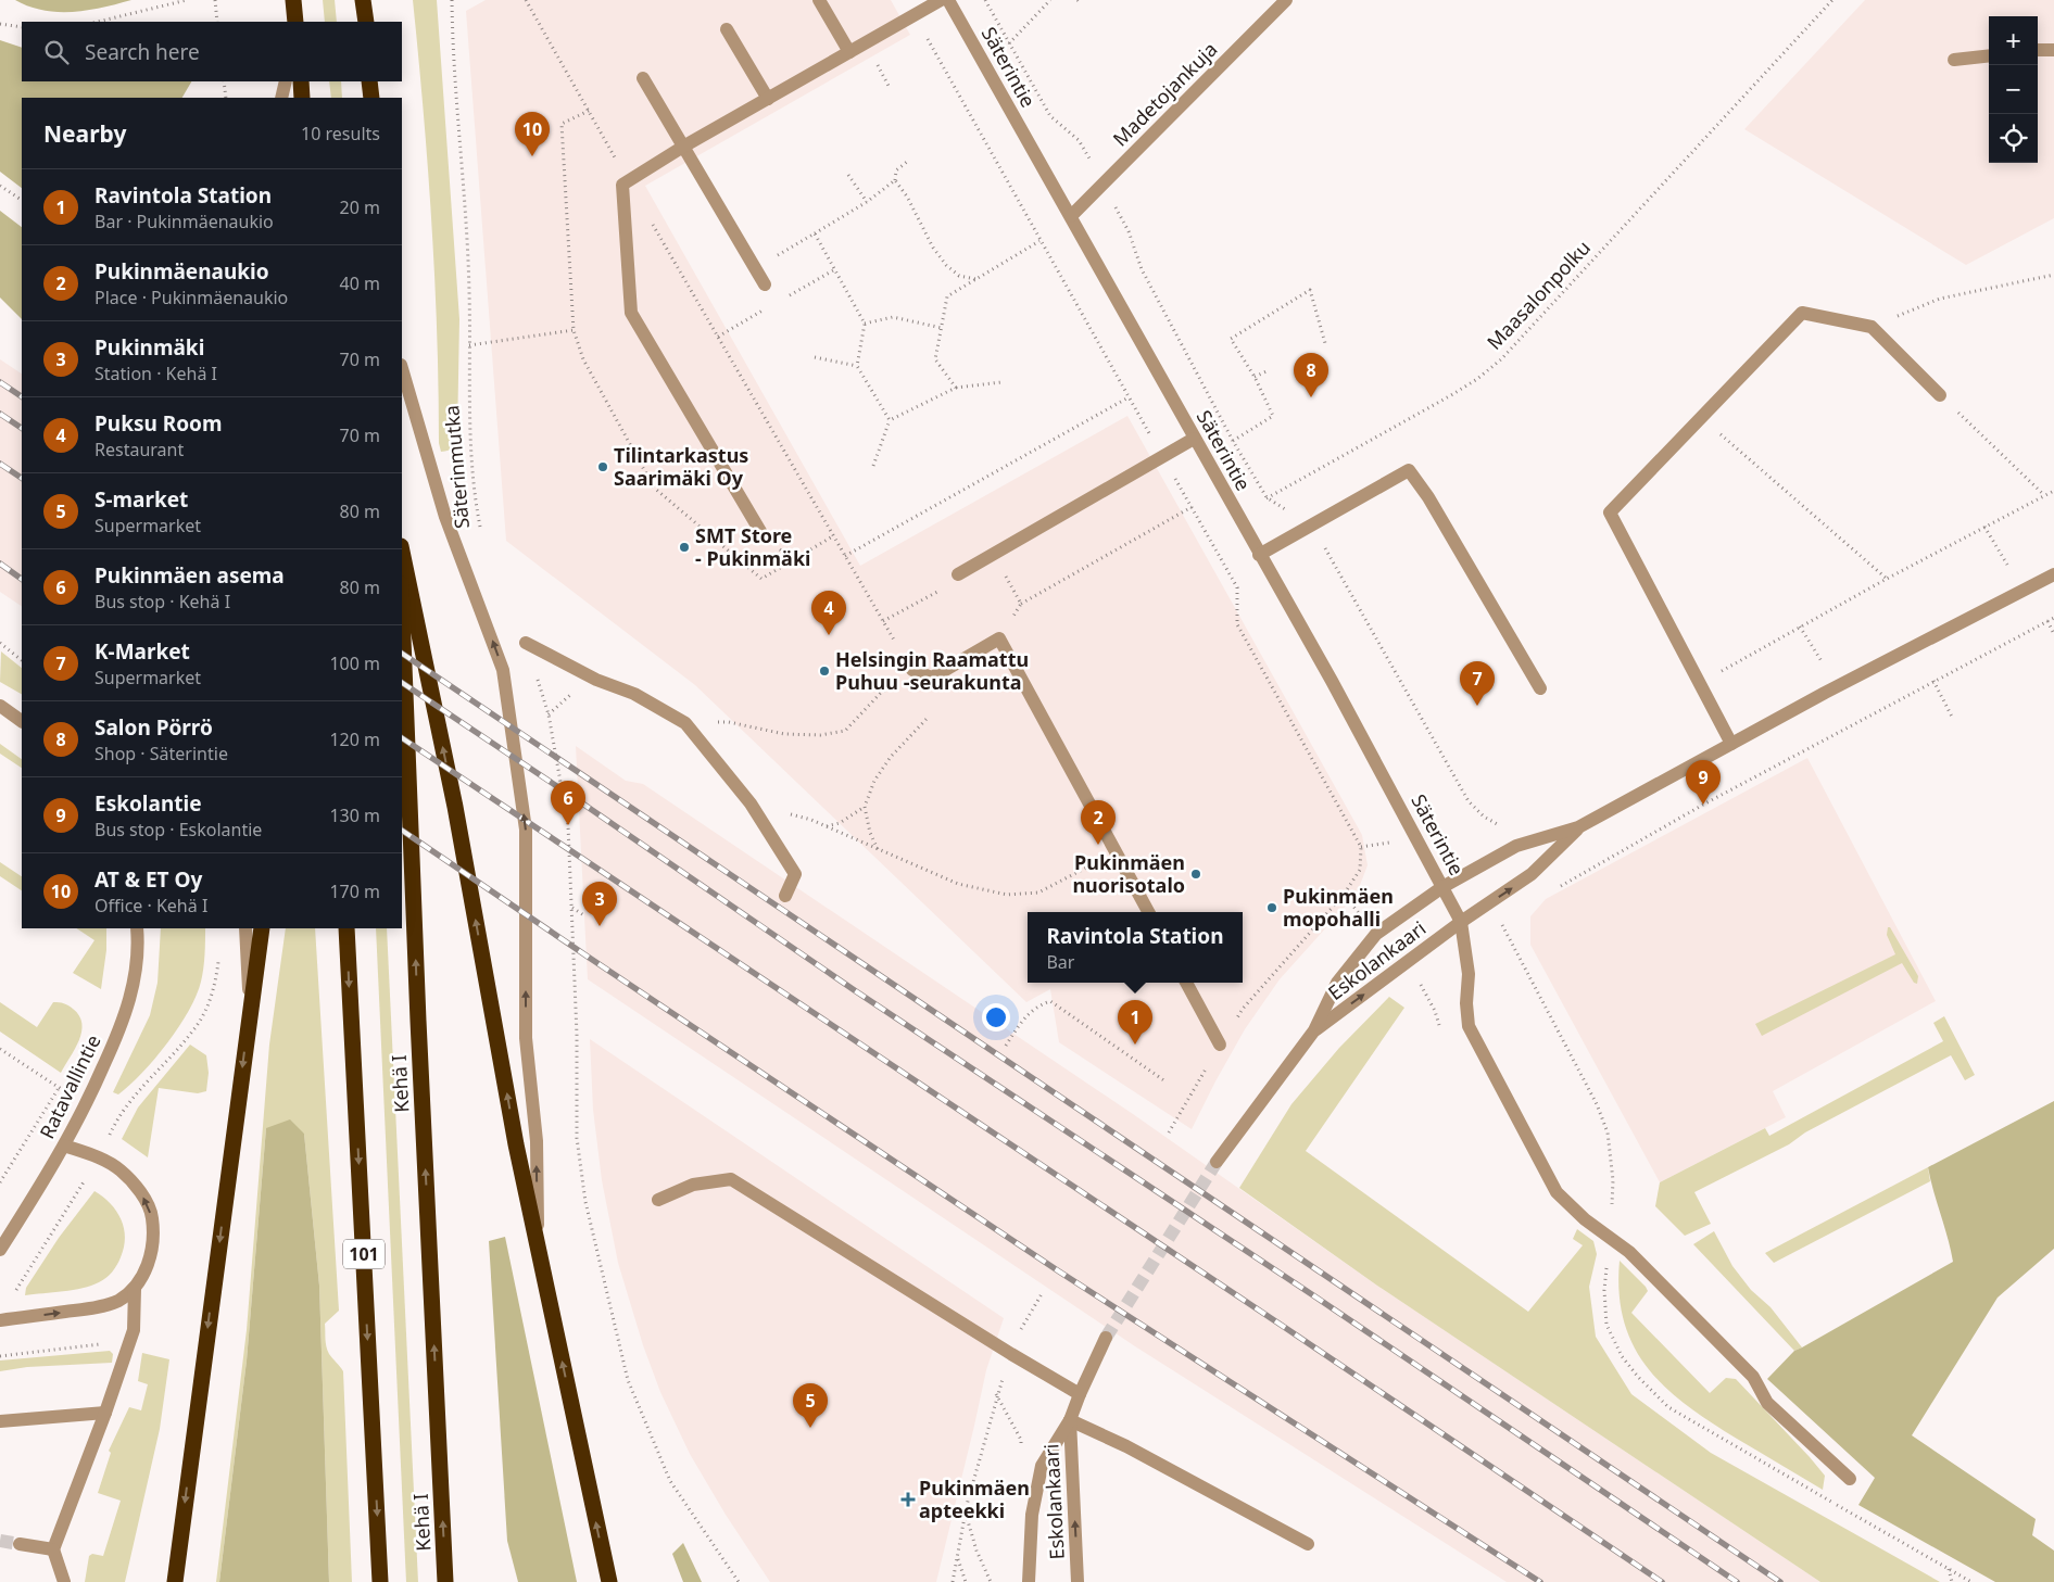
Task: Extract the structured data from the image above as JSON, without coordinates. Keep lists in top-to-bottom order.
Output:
{
  "streets": {
    "highway": ["Kehä I", "101"],
    "street": [
      "Säterintie",
      "Madetojankuja",
      "Eskolankaari",
      "Ratavallintie"
    ],
    "path": ["Maasalonpolku", "Säterinmutka"]
  },
  "crossings": [
    ["Säterintie", "Madetojankuja"],
    ["Säterintie", "Maasalonpolku"],
    ["Säterintie", "Eskolankaari"]
  ],
  "places": {
    "other": [
      "Tilintarkastus Saarimäki Oy",
      "SMT Store - Pukinmäki",
      "Helsingin Raamattu Puhuu -seurakunta",
      "Pukinmäen nuorisotalo",
      "Pukinmäen mopohalli"
    ],
    "health": ["Pukinmäen apteekki"]
  },
  "page": {
    "map_buttons": ["+", "−"],
    "search": "Search here",
    "heading": ["Nearby", "10 results"],
    "pins": [
      "10",
      "8",
      "4",
      "7",
      "9",
      "6",
      "2",
      "3",
      "1",
      "5"
    ],
    "list": [
      {
        "mark": "1",
        "name": "Ravintola Station",
        "note": "Bar · Pukinmäenaukio",
        "value": "20 m"
      },
      {
        "mark": "2",
        "name": "Pukinmäenaukio",
        "note": "Place · Pukinmäenaukio",
        "value": "40 m"
      },
      {
        "mark": "3",
        "name": "Pukinmäki",
        "note": "Station · Kehä I",
        "value": "70 m"
      },
      {
        "mark": "4",
        "name": "Puksu Room",
        "note": "Restaurant",
        "value": "70 m"
      },
      {
        "mark": "5",
        "name": "S-market",
        "note": "Supermarket",
        "value": "80 m"
      },
      {
        "mark": "6",
        "name": "Pukinmäen asema",
        "note": "Bus stop · Kehä I",
        "value": "80 m"
      },
      {
        "mark": "7",
        "name": "K-Market",
        "note": "Supermarket",
        "value": "100 m"
      },
      {
        "mark": "8",
        "name": "Salon Pörrö",
        "note": "Shop · Säterintie",
        "value": "120 m"
      },
      {
        "mark": "9",
        "name": "Eskolantie",
        "note": "Bus stop · Eskolantie",
        "value": "130 m"
      },
      {
        "mark": "10",
        "name": "AT & ET Oy",
        "note": "Office · Kehä I",
        "value": "170 m"
      }
    ],
    "popup": ["Ravintola Station", "Bar"]
  }
}
